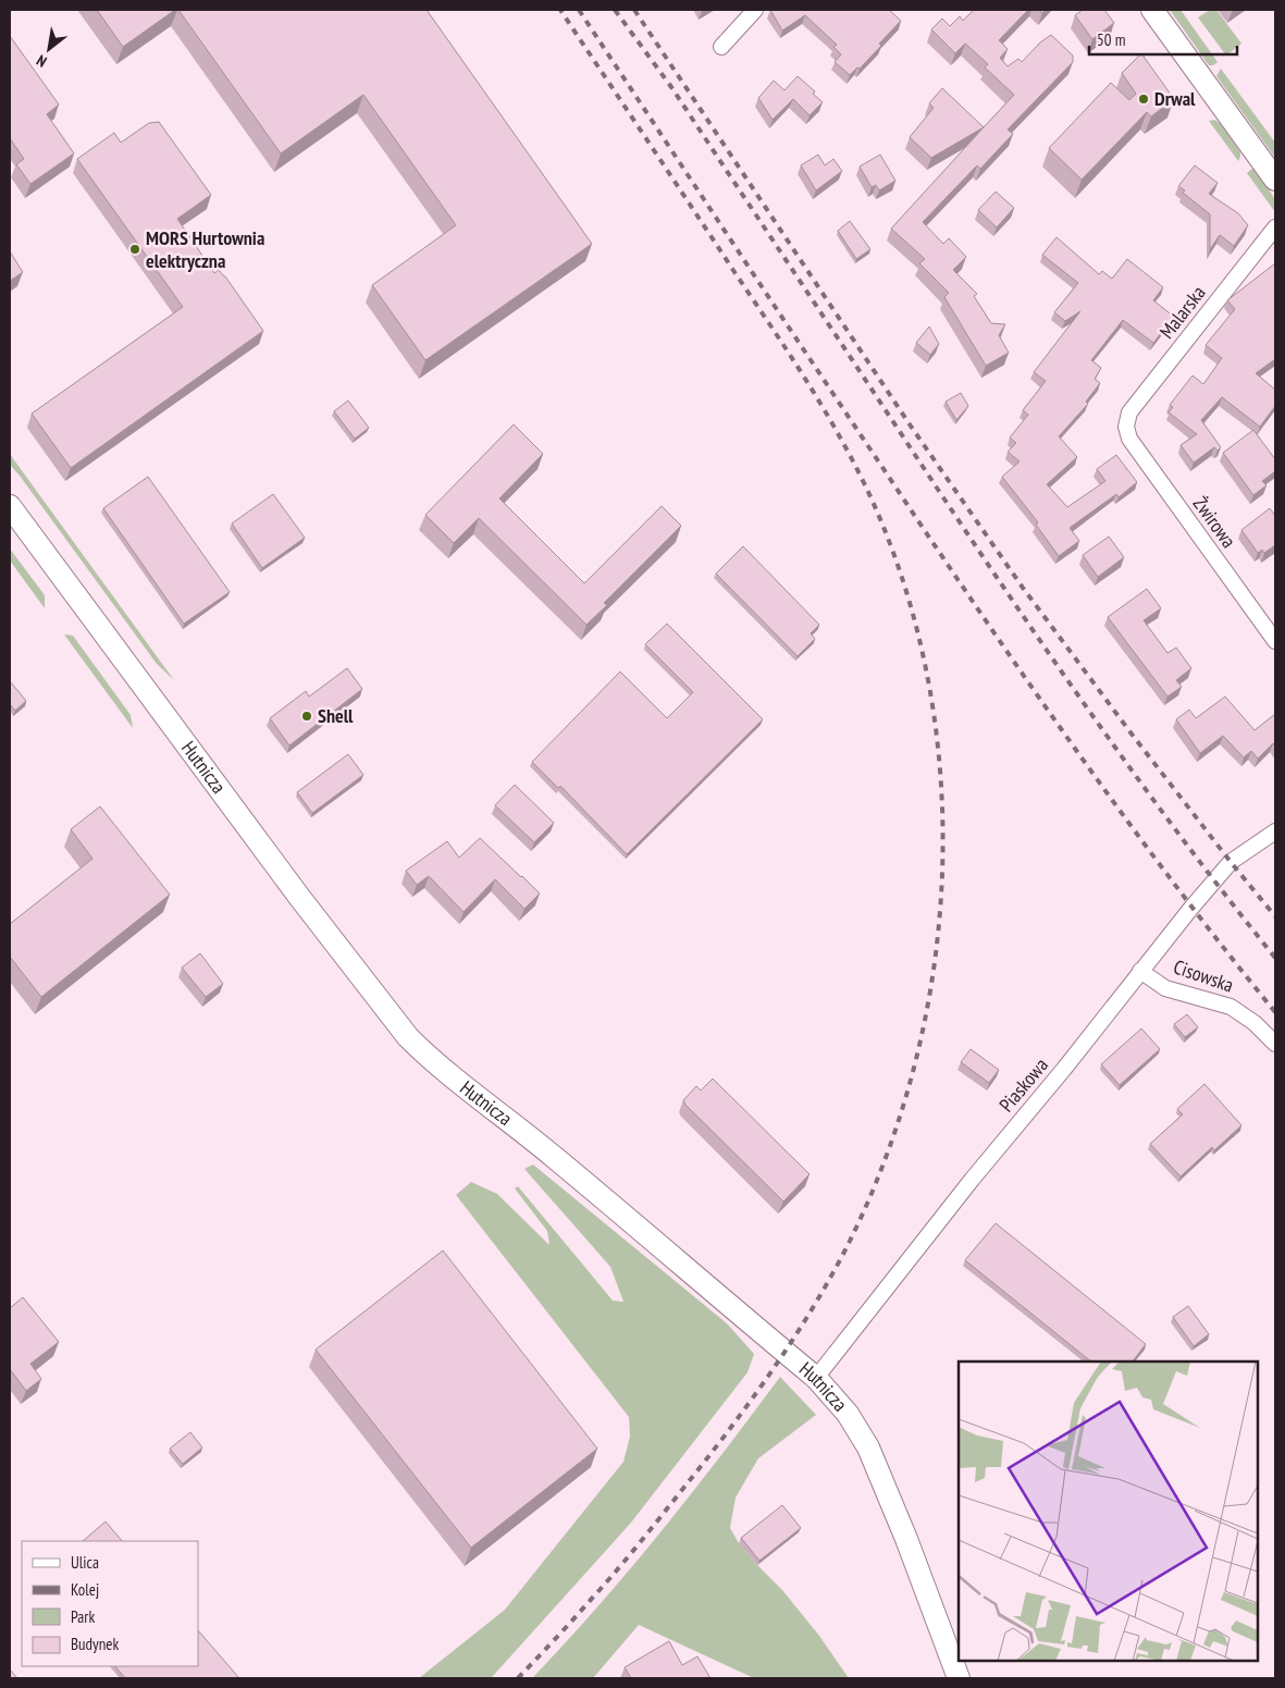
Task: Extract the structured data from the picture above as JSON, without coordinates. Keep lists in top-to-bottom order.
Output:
{
  "streets": {
    "main road": ["Hutnicza"],
    "street": [
      "Malarska",
      "Żwirowa",
      "Cisowska",
      "Piaskowa"
    ]
  },
  "crossings": [
    ["Malarska", "Żwirowa"],
    ["Hutnicza", "Piaskowa"],
    ["Cisowska", "Piaskowa"]
  ],
  "places": ["Drwal", "MORS Hurtownia elektryczna", "Shell"],
  "legend": [
    "Ulica",
    "Kolej",
    "Park",
    "Budynek"
  ],
  "scale_bar": "50 m",
  "north": "bottom left"
}
